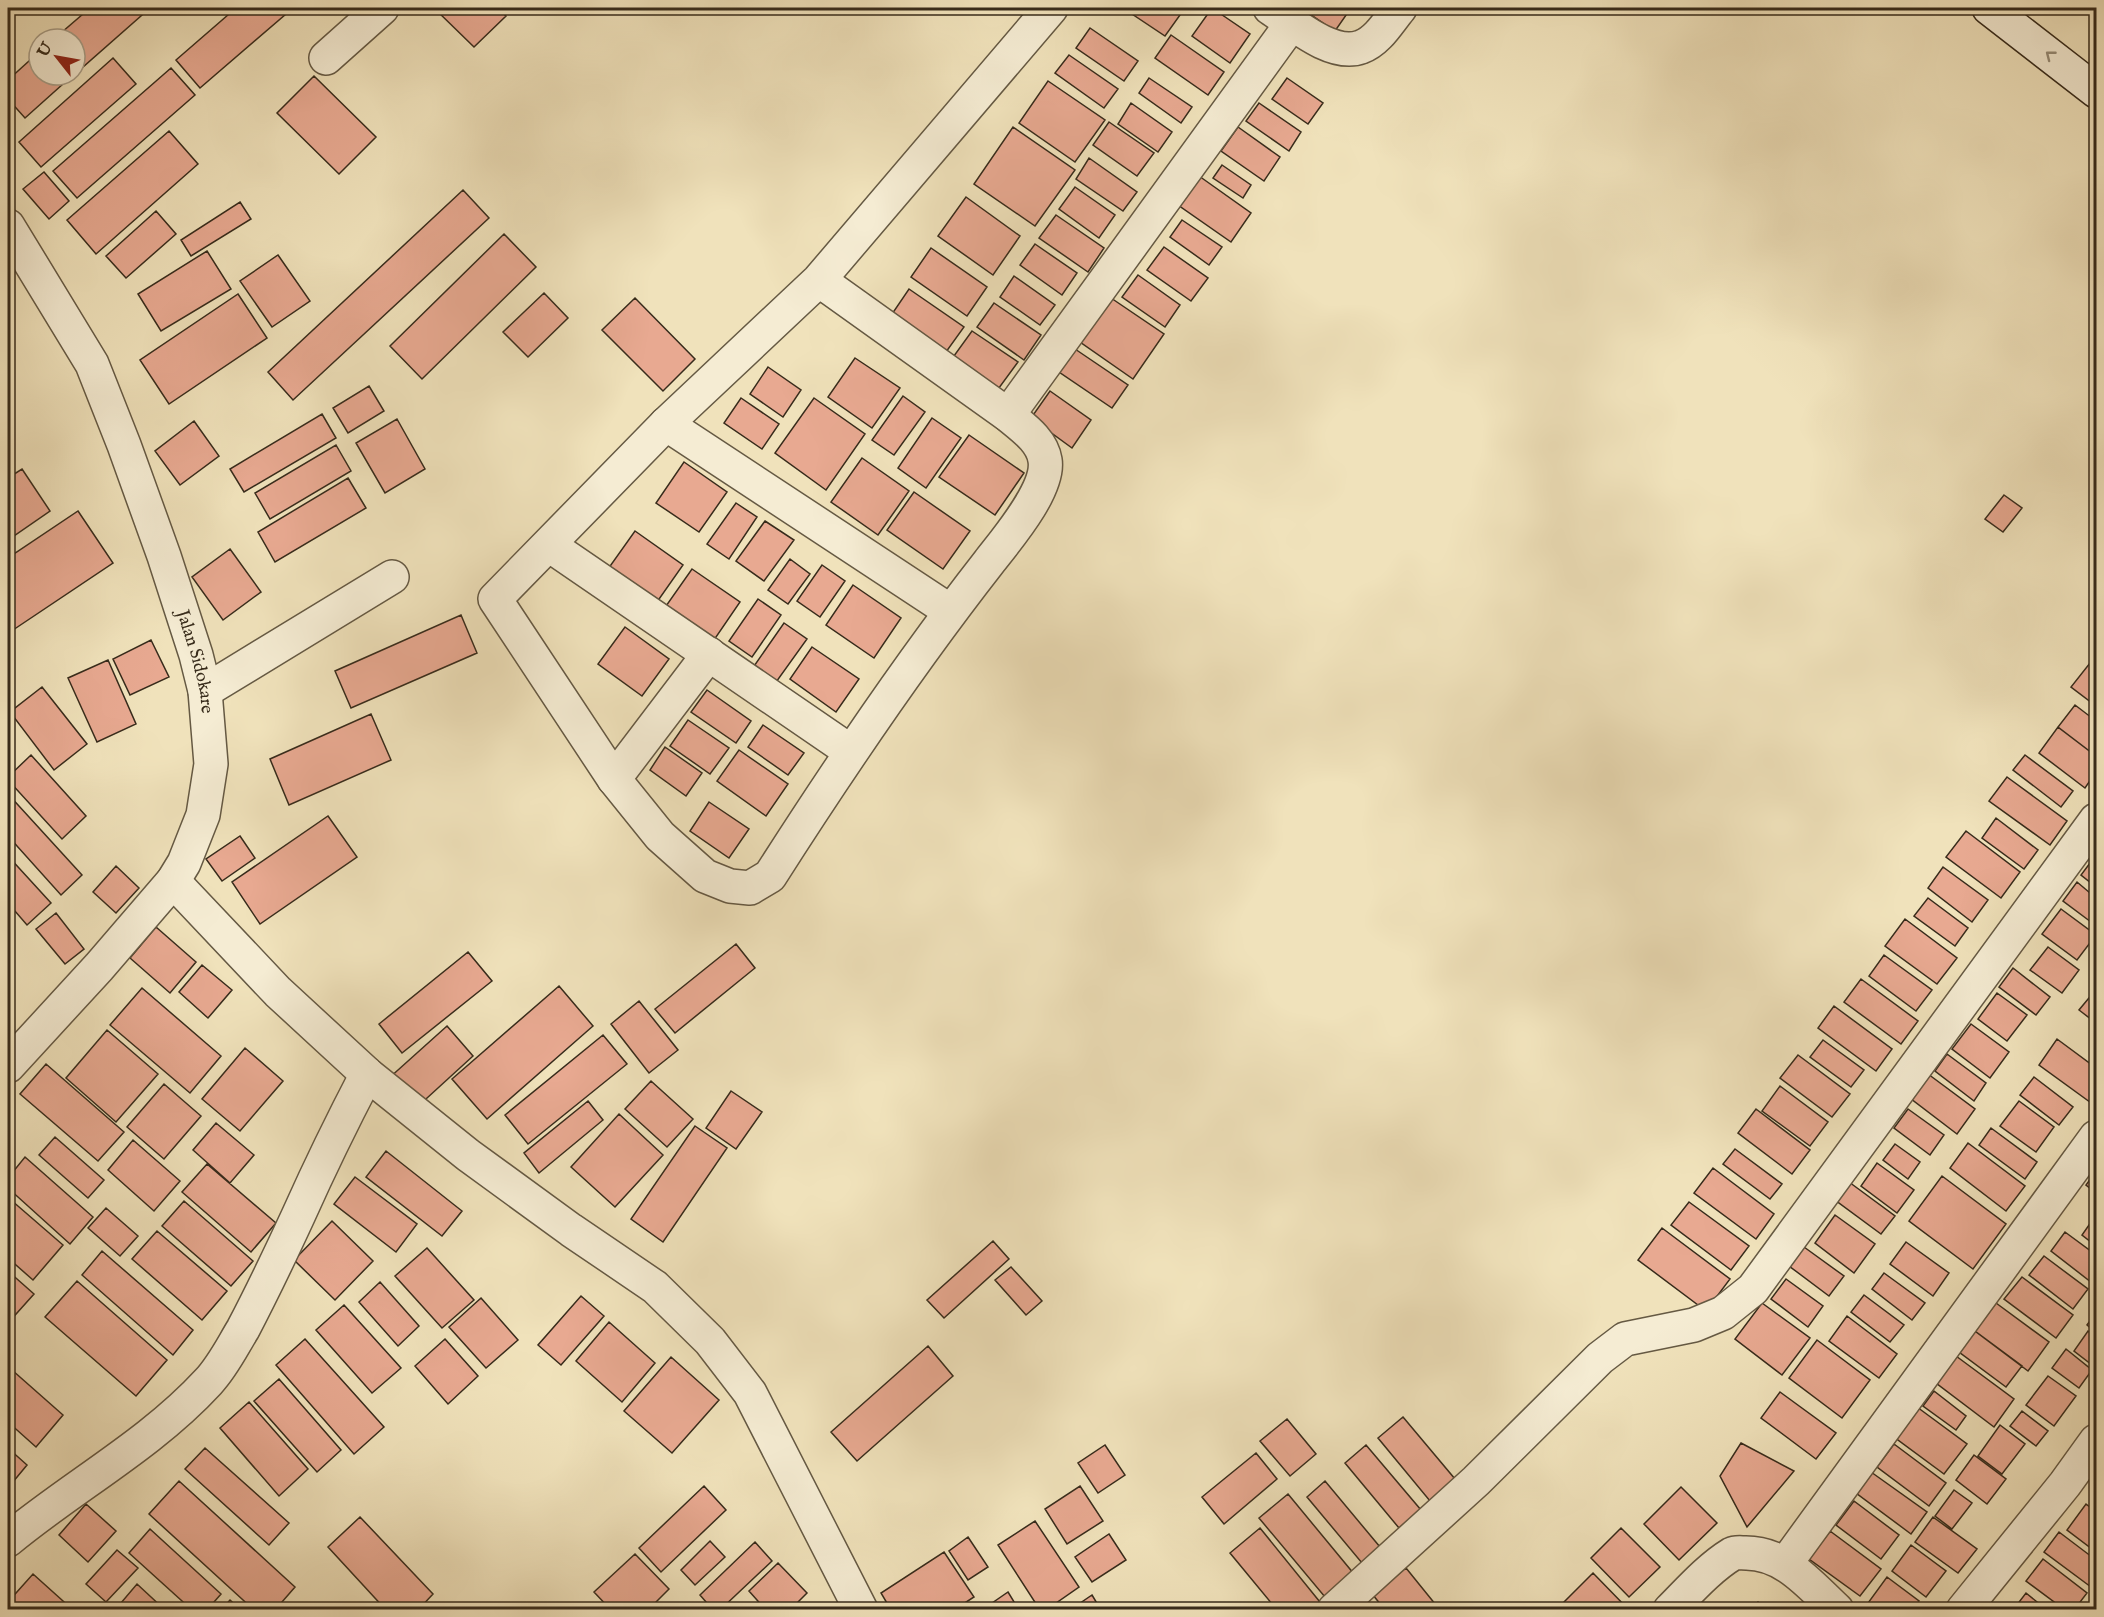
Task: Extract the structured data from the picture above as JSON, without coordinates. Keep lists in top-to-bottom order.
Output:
{
  "streets": {
    "street": ["Jalan Sidokare"]
  },
  "north": "top left"
}
